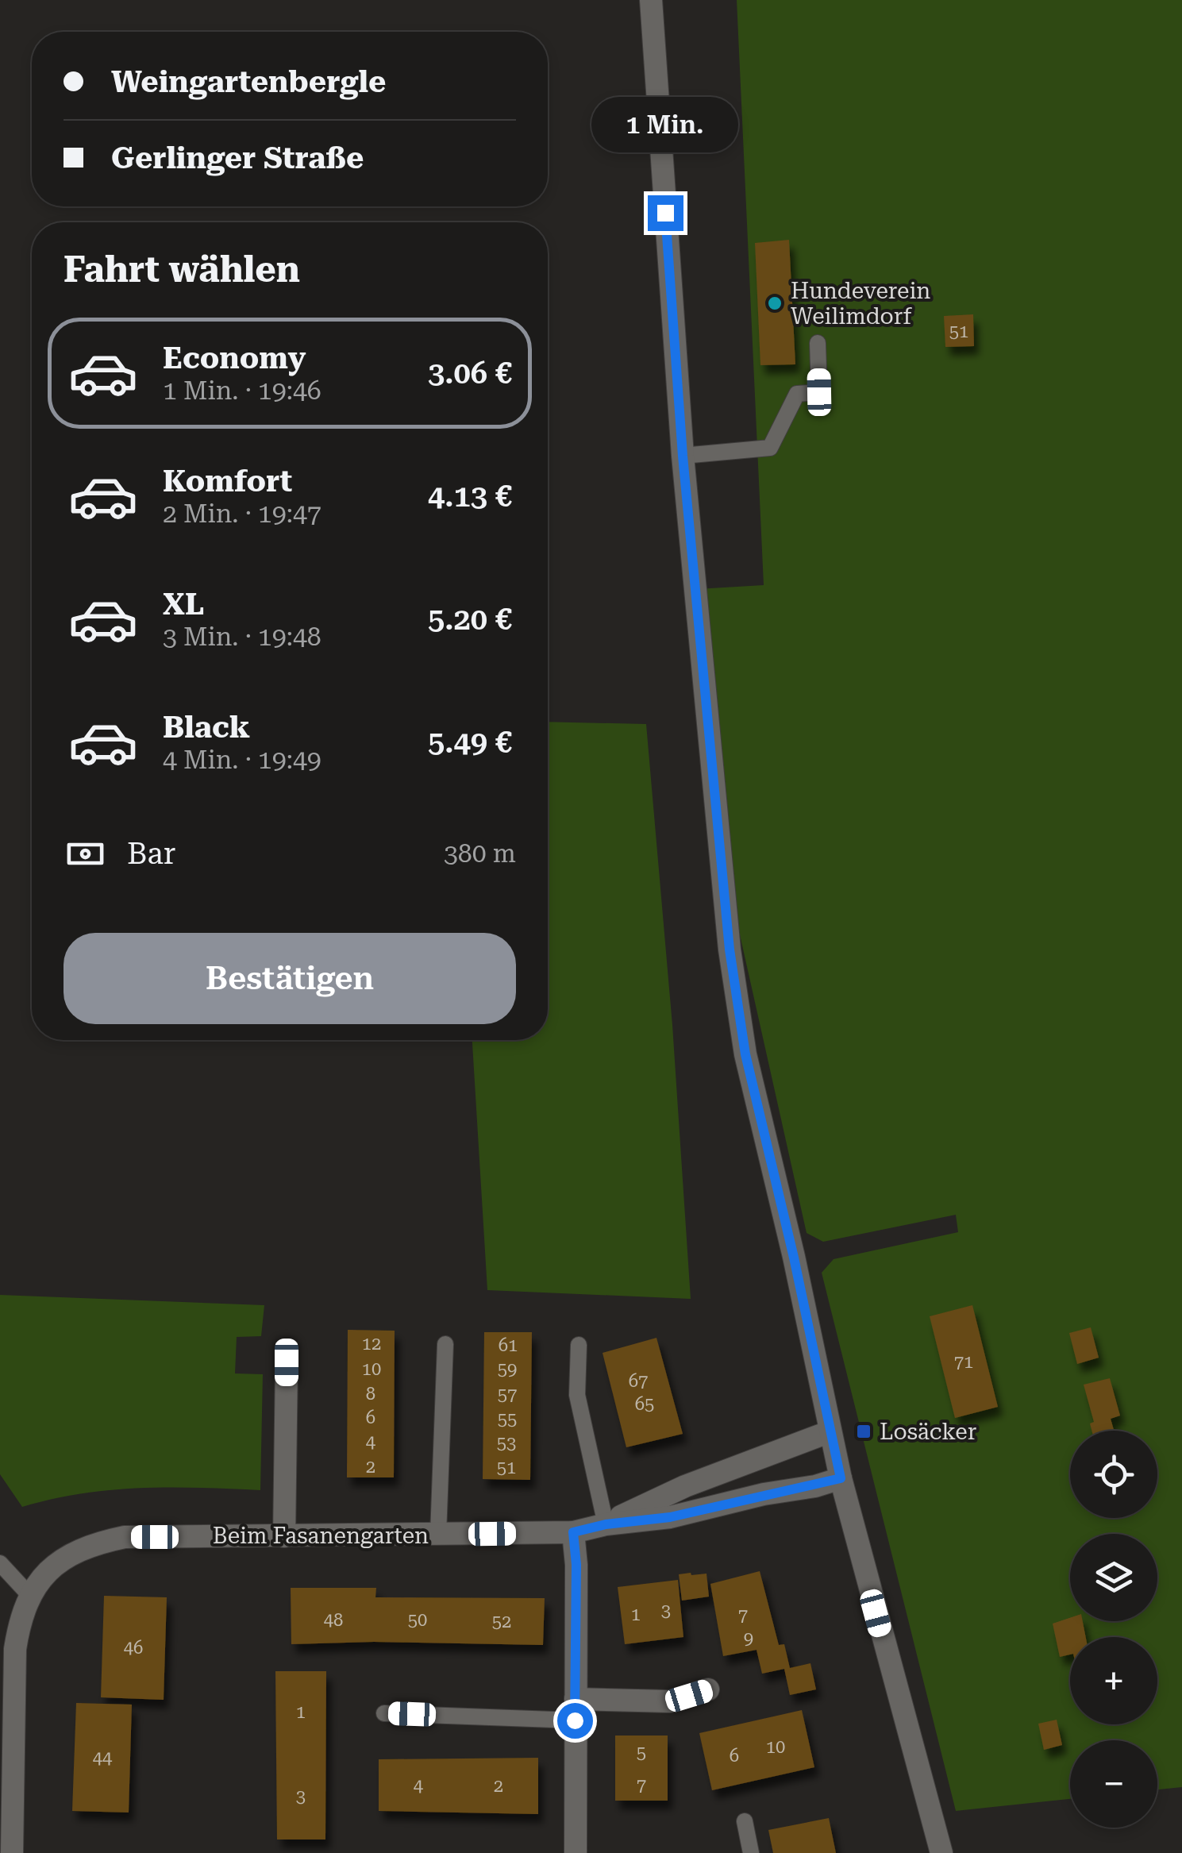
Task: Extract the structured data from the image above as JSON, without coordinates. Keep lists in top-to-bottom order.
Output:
{
  "streets": {
    "street": ["Beim Fasanengarten"]
  },
  "places": {
    "other": ["Hundeverein Weilimdorf"],
    "transit": ["Losäcker"]
  },
  "house_numbers": [
    "51",
    "12",
    "61",
    "71",
    "10",
    "59",
    "67",
    "8",
    "57",
    "65",
    "6",
    "55",
    "4",
    "53",
    "2",
    "51",
    "3",
    "1",
    "7",
    "48",
    "50",
    "52",
    "9",
    "46",
    "1",
    "10",
    "5",
    "6",
    "44",
    "7",
    "4",
    "2",
    "3"
  ],
  "page": {
    "banner": ["Weingartenbergle", "Gerlinger Straße"],
    "bubble": "1 Min.",
    "heading": "Fahrt wählen",
    "list": [
      {
        "name": "Economy",
        "note": "1 Min. · 19:46",
        "value": "3.06 €"
      },
      {
        "name": "Komfort",
        "note": "2 Min. · 19:47",
        "value": "4.13 €"
      },
      {
        "name": "XL",
        "note": "3 Min. · 19:48",
        "value": "5.20 €"
      },
      {
        "name": "Black",
        "note": "4 Min. · 19:49",
        "value": "5.49 €"
      }
    ],
    "pay": ["Bar", "380 m"],
    "buttons": "Bestätigen",
    "map_buttons": ["+", "−"]
  }
}
